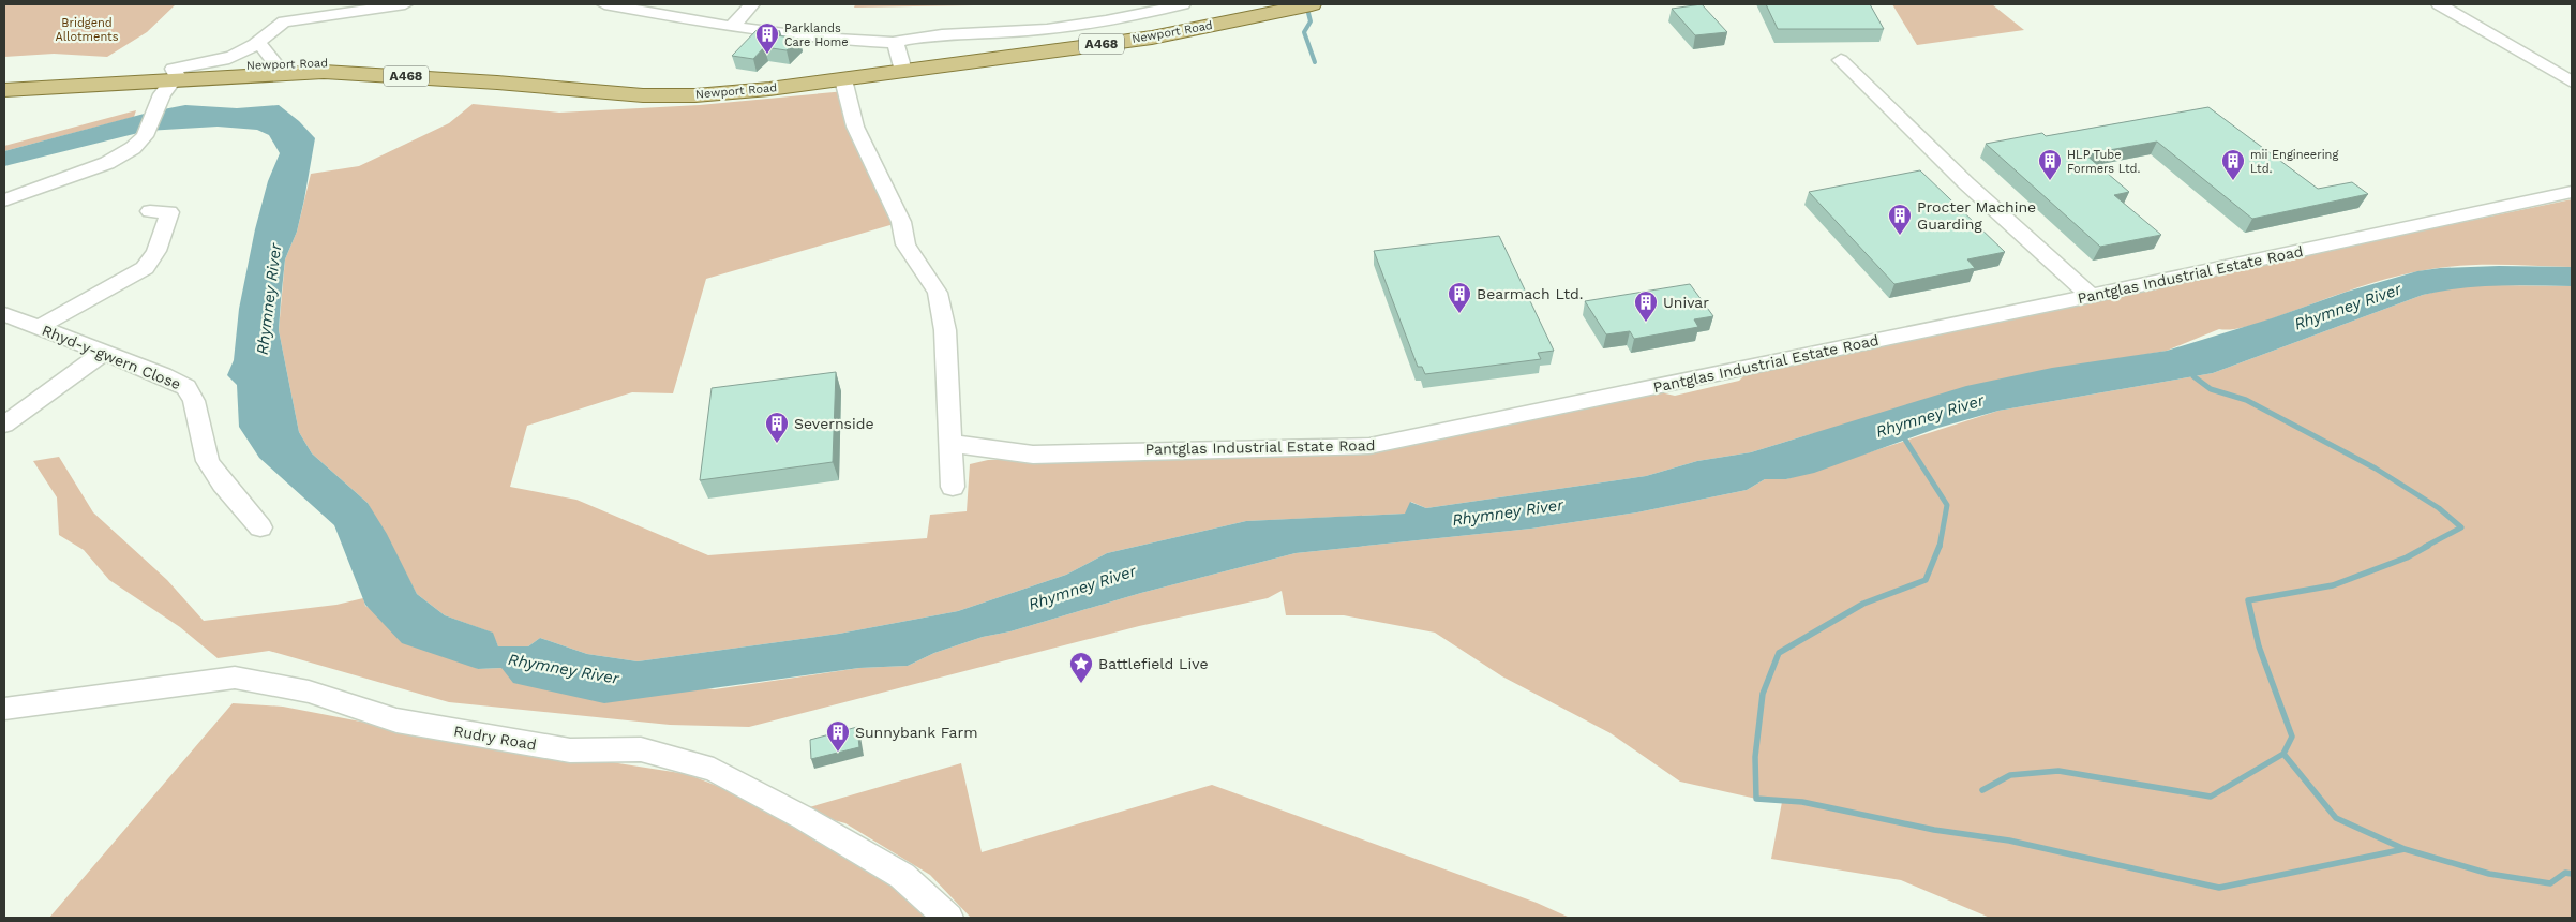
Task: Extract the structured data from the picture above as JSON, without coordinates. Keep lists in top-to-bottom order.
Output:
{
  "streets": {
    "main road": ["Newport Road", "A468"],
    "street": ["Pantglas Industrial Estate Road", "Rhyd-y-gwern Close", "Rudry Road"]
  },
  "water": ["Rhymney River"],
  "parks": ["Bridgend Allotments"],
  "places": {
    "building": [
      "Parklands Care Home",
      "HLP Tube Formers Ltd.",
      "mii Engineering Ltd.",
      "Procter Machine Guarding",
      "Bearmach Ltd.",
      "Univar",
      "Severnside",
      "Sunnybank Farm"
    ],
    "place": ["Battlefield Live"]
  }
}
